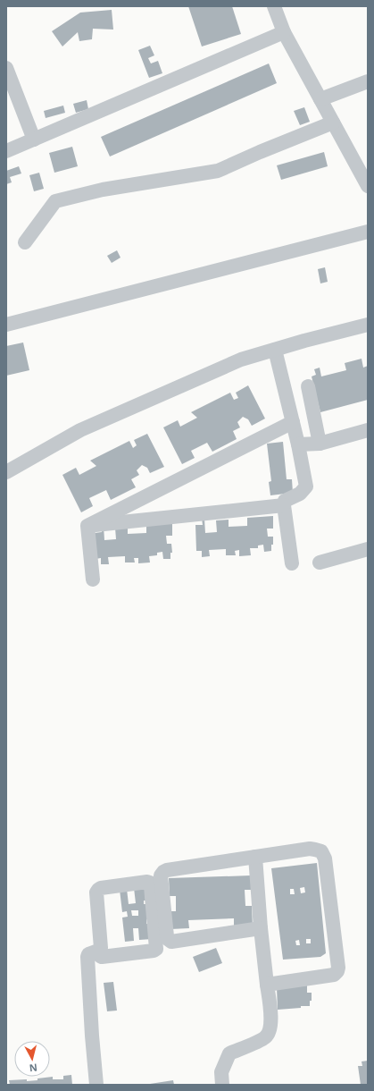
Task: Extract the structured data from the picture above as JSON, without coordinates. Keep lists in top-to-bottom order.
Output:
{
  "north": "bottom"
}
